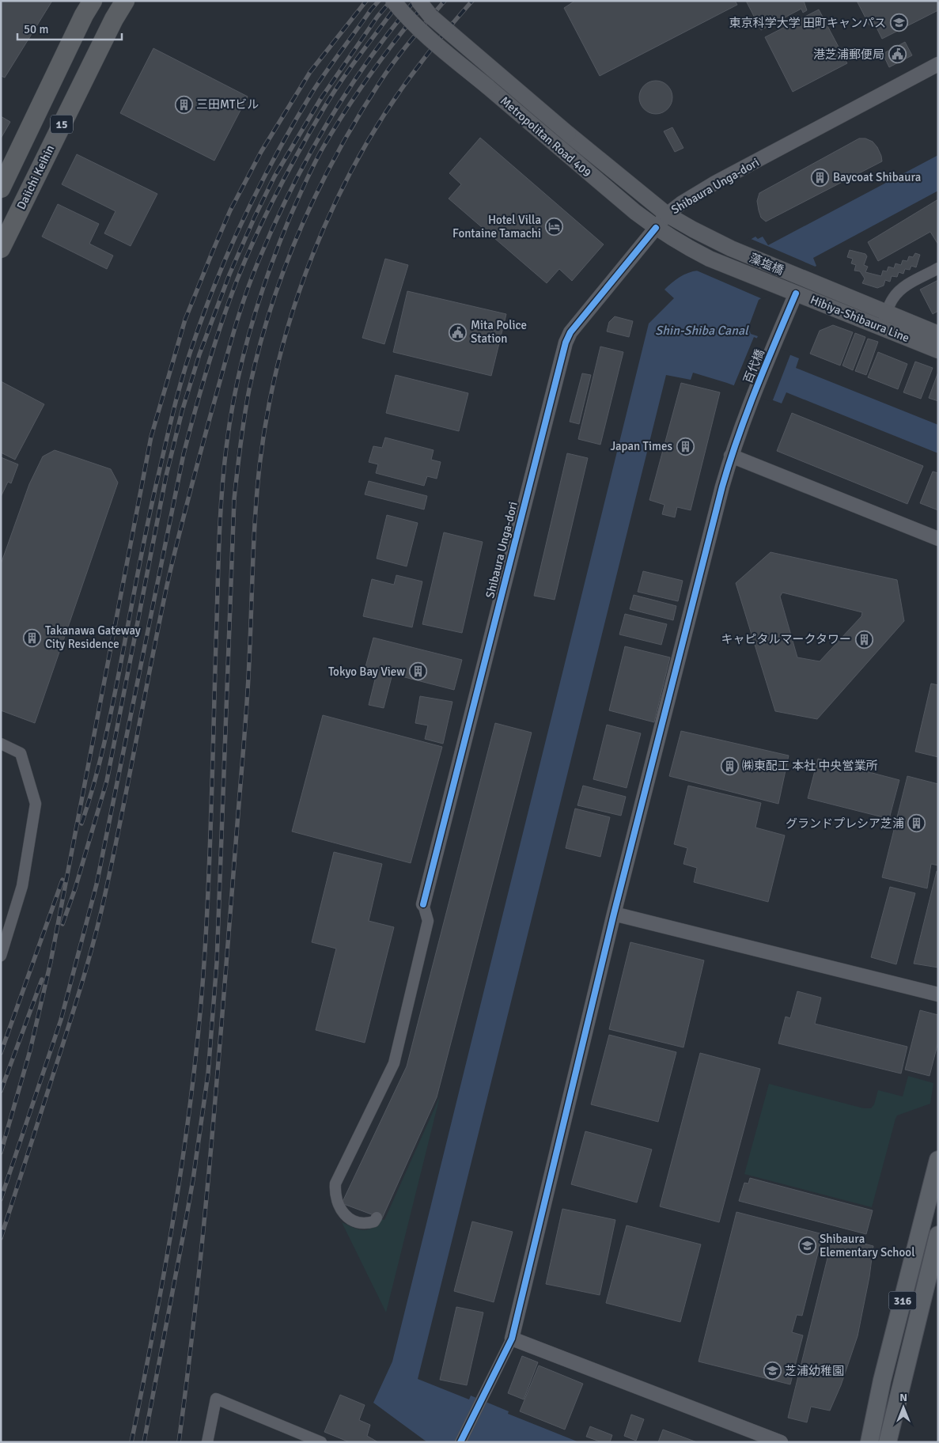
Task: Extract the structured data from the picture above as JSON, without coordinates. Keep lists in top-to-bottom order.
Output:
{
  "streets": {
    "highway": ["15", "Daiichi Keihin"],
    "main road": [
      "Metropolitan Road 409",
      "藻塩橋",
      "Hibiya-Shibaura Line",
      "316"
    ],
    "street": ["Shibaura Unga-dori", "百代橋"]
  },
  "crossings": [
    ["Metropolitan Road 409", "Shibaura Unga-dori"],
    ["Metropolitan Road 409", "藻塩橋"],
    ["藻塩橋", "Hibiya-Shibaura Line"],
    ["藻塩橋", "百代橋"],
    ["Hibiya-Shibaura Line", "百代橋"]
  ],
  "water": ["Shin-Shiba Canal"],
  "places": {
    "school or university": ["東京科学大学 田町キャンパス", "Shibaura Elementary School", "芝浦幼稚園"],
    "public building": ["港芝浦郵便局", "Mita Police Station"],
    "building": [
      "三田MTビル",
      "Baycoat Shibaura",
      "Japan Times",
      "Takanawa Gateway City Residence",
      "キャピタルマークタワー",
      "Tokyo Bay View",
      "㈱東配工 本社 中央営業所",
      "グランドプレシア芝浦"
    ],
    "hotel": ["Hotel Villa Fontaine Tamachi"]
  },
  "scale_bar": "50 m",
  "north": "top"
}
